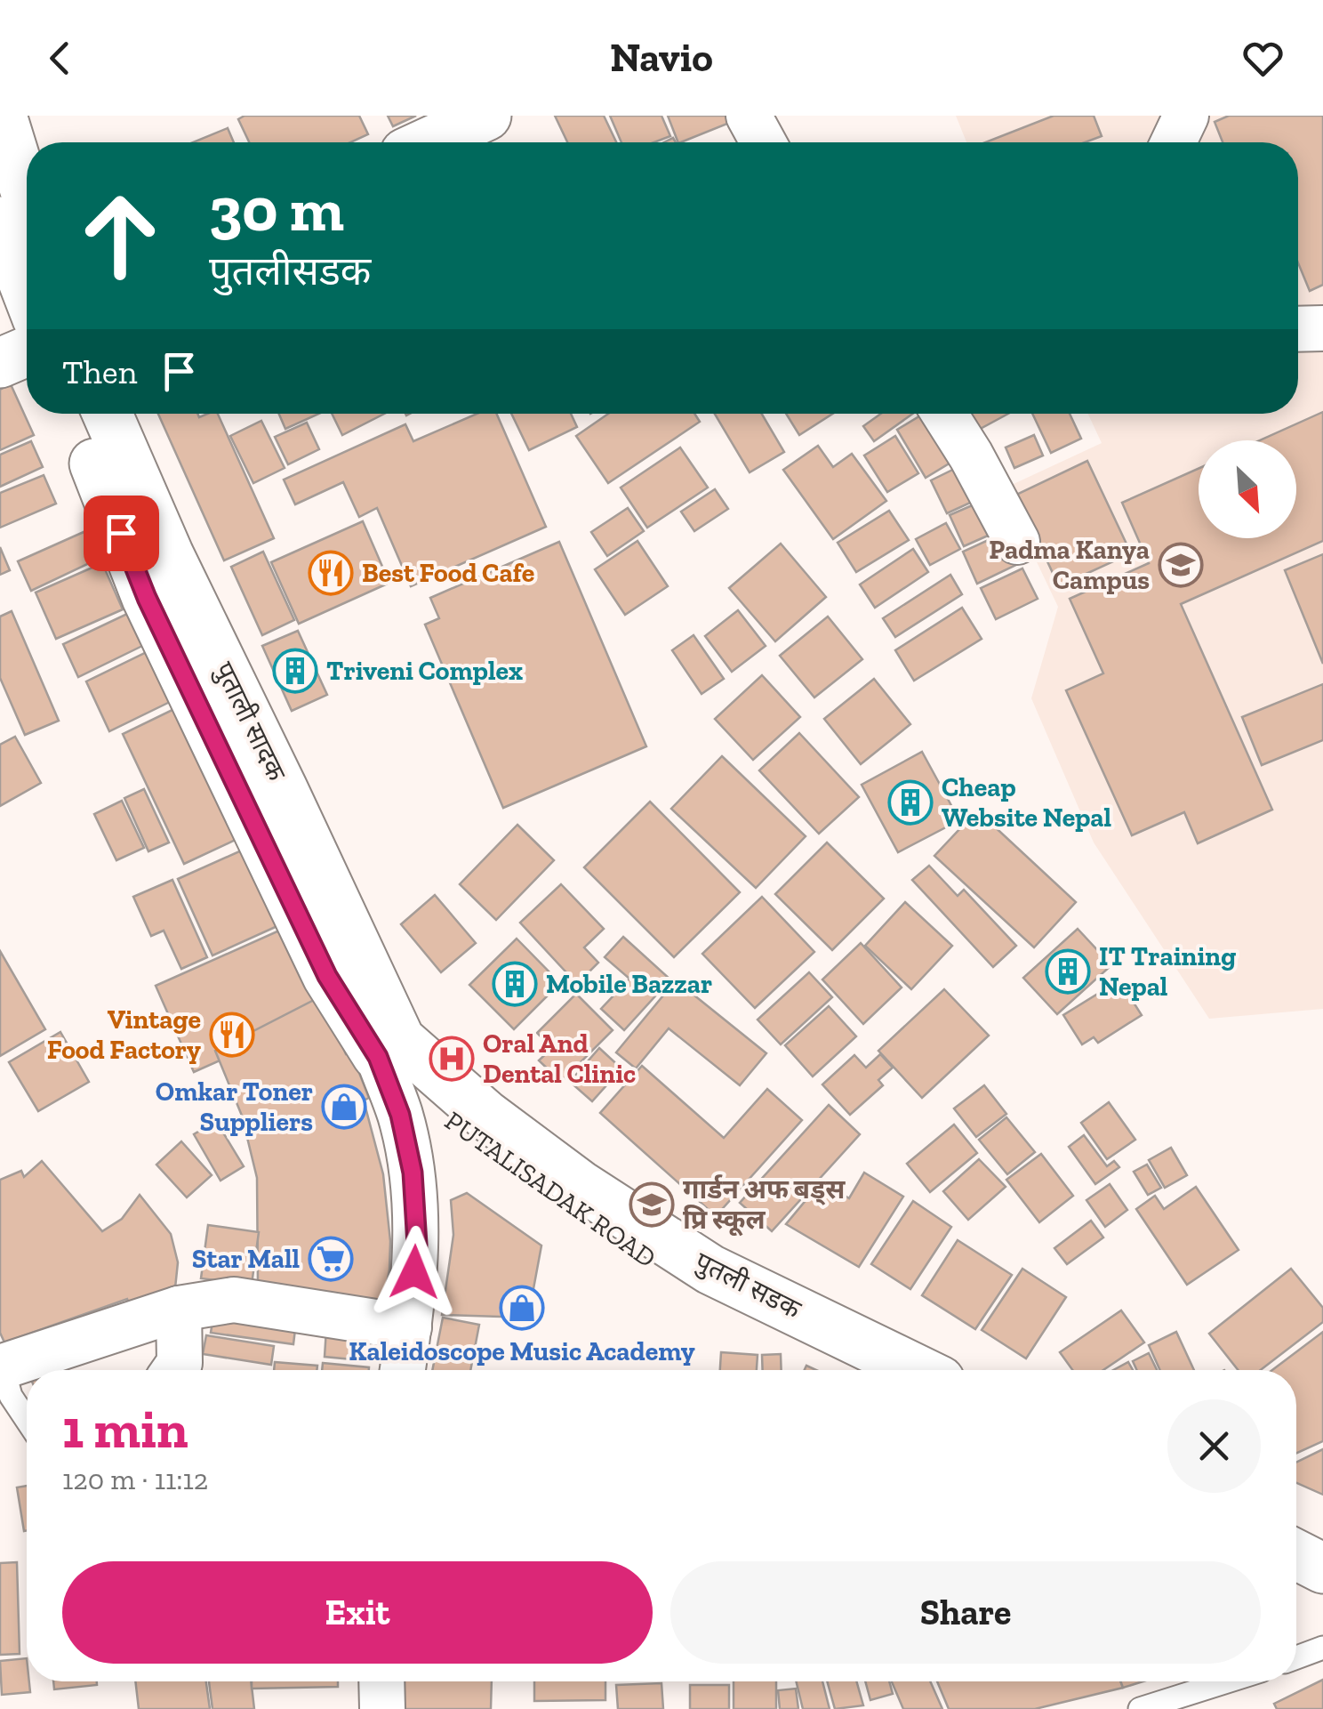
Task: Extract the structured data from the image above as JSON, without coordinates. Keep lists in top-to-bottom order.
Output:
{
  "streets": {
    "main road": ["पुताली सादक", "PUTALISADAK ROAD", "पुतली सडक"]
  },
  "crossings": [
    ["पुताली सादक", "PUTALISADAK ROAD"],
    ["पुताली सादक", "पुतली सडक"],
    ["PUTALISADAK ROAD", "पुतली सडक"]
  ],
  "places": {
    "school or university": ["Padma Kanya Campus", "गार्डन अफ बड्स प्रि स्कूल"],
    "restaurant": ["Best Food Cafe", "Vintage Food Factory"],
    "building": [
      "Triveni Complex",
      "Cheap Website Nepal",
      "IT Training Nepal",
      "Mobile Bazzar"
    ],
    "hospital": ["Oral And Dental Clinic"],
    "shop": ["Omkar Toner Suppliers", "Kaleidoscope Music Academy"],
    "supermarket": ["Star Mall"]
  },
  "north": "bottom right",
  "page": {
    "header": "Navio",
    "turn": ["30 m", "पुतलीसडक"],
    "then": "Then",
    "heading": ["1 min", "120 m · 11:12"],
    "buttons": ["Exit", "Share"]
  }
}
